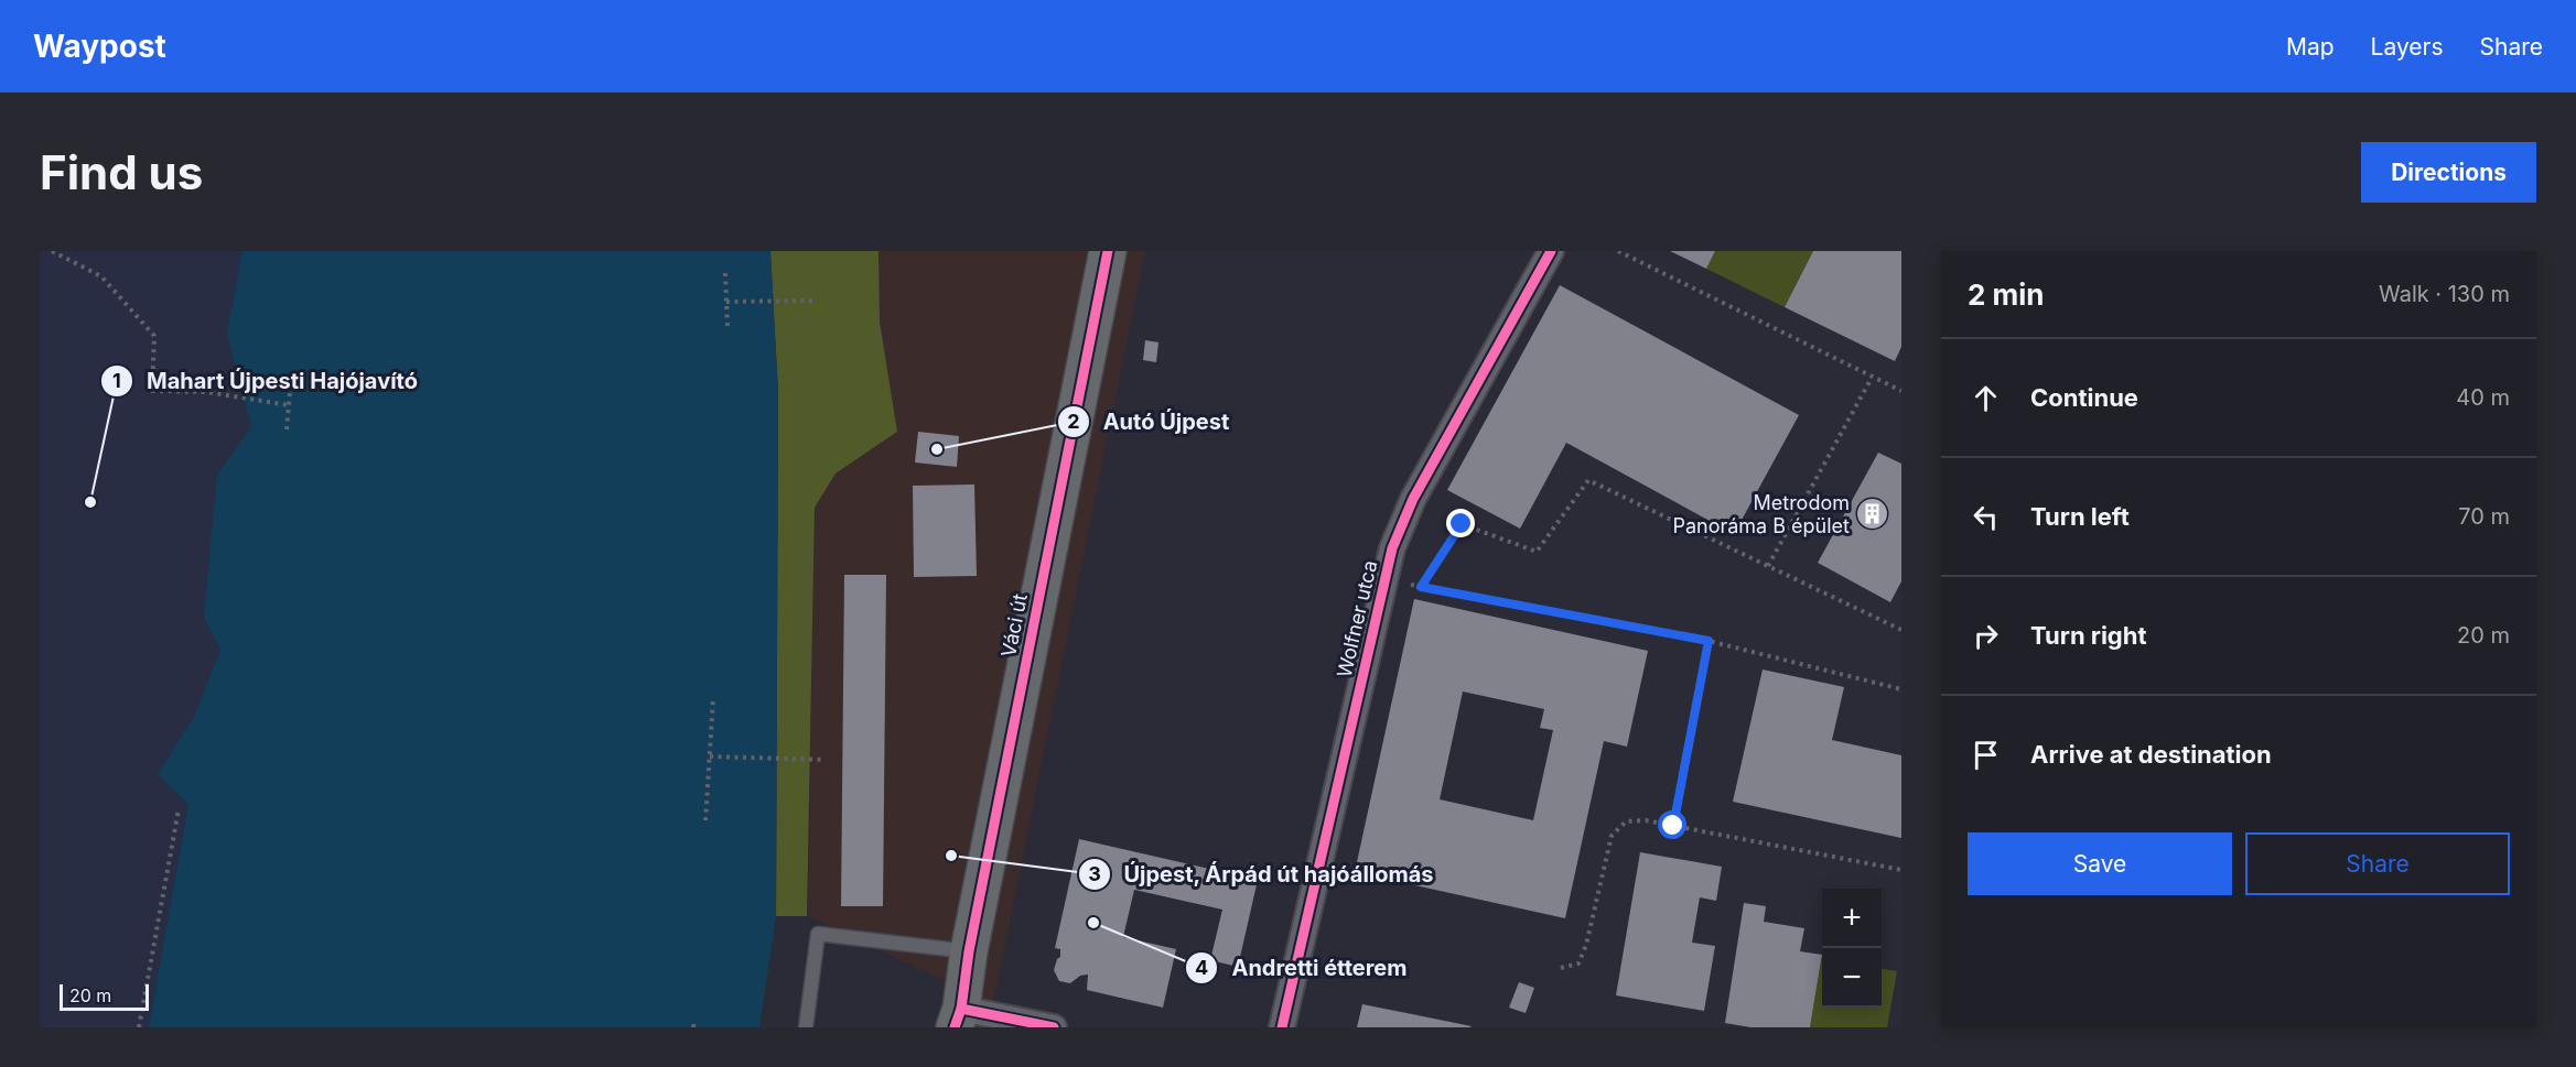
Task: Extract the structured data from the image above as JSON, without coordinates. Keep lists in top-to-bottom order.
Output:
{
  "streets": {
    "main road": ["Váci út"],
    "street": ["Wolfner utca"]
  },
  "places": {
    "other": [
      "Autó Újpest",
      "Mahart Újpesti Hajójavító",
      "Újpest, Árpád út hajóállomás",
      "Andretti étterem"
    ],
    "building": ["Metrodom Panoráma B épület"]
  },
  "scale_bar": "20 m",
  "page": {
    "header": "Waypost",
    "nav": ["Map", "Layers", "Share"],
    "buttons": [
      "Directions",
      ["Save", "Share"]
    ],
    "title": "Find us",
    "heading": ["2 min", "Walk · 130 m"],
    "list": [
      ["Continue", "40 m"],
      ["Turn left", "70 m"],
      ["Turn right", "20 m"],
      "Arrive at destination"
    ],
    "map_buttons": ["+", "−"],
    "scale": "20 m"
  }
}
